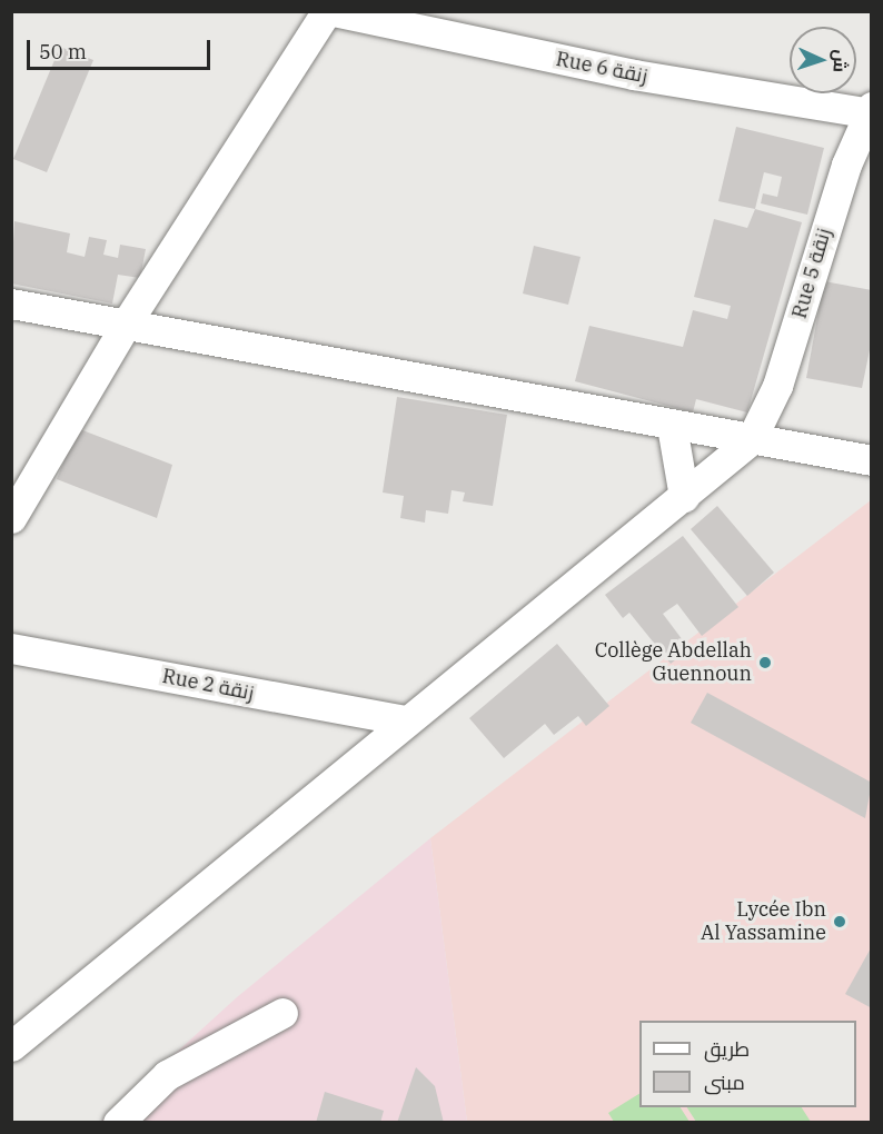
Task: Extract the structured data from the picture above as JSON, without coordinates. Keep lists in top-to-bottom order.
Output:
{
  "streets": {
    "street": ["Rue 6 زنقة", "Rue 5 زنقة", "Rue 2 زنقة"]
  },
  "crossings": [
    ["Rue 6 زنقة", "Rue 5 زنقة"]
  ],
  "places": ["Collège Abdellah Guennoun", "Lycée Ibn Al Yassamine"],
  "legend": ["طريق", "مبنى"],
  "scale_bar": "50 m",
  "north": "right"
}
